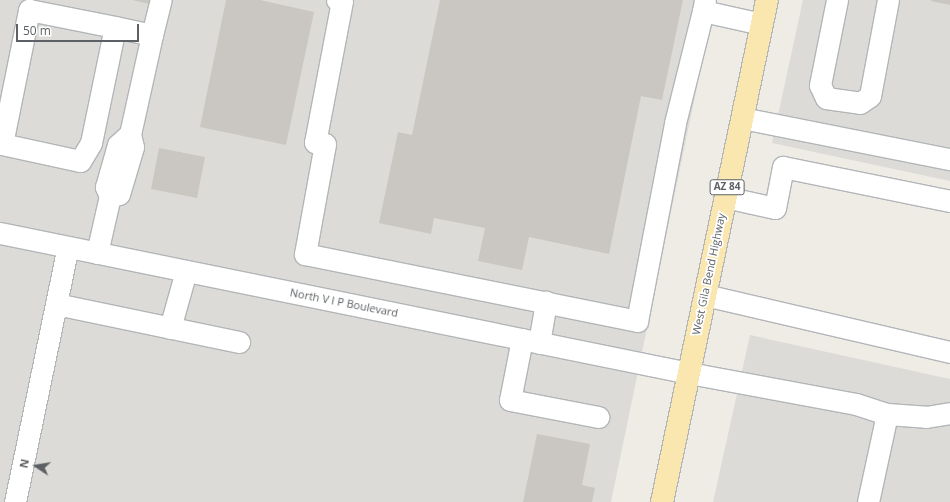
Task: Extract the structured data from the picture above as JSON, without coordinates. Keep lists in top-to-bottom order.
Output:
{
  "streets": {
    "main road": ["AZ 84", "West Gila Bend Highway"],
    "street": ["North V I P Boulevard"]
  },
  "crossings": [
    ["West Gila Bend Highway", "North V I P Boulevard"]
  ],
  "scale_bar": "50 m",
  "north": "left"
}
